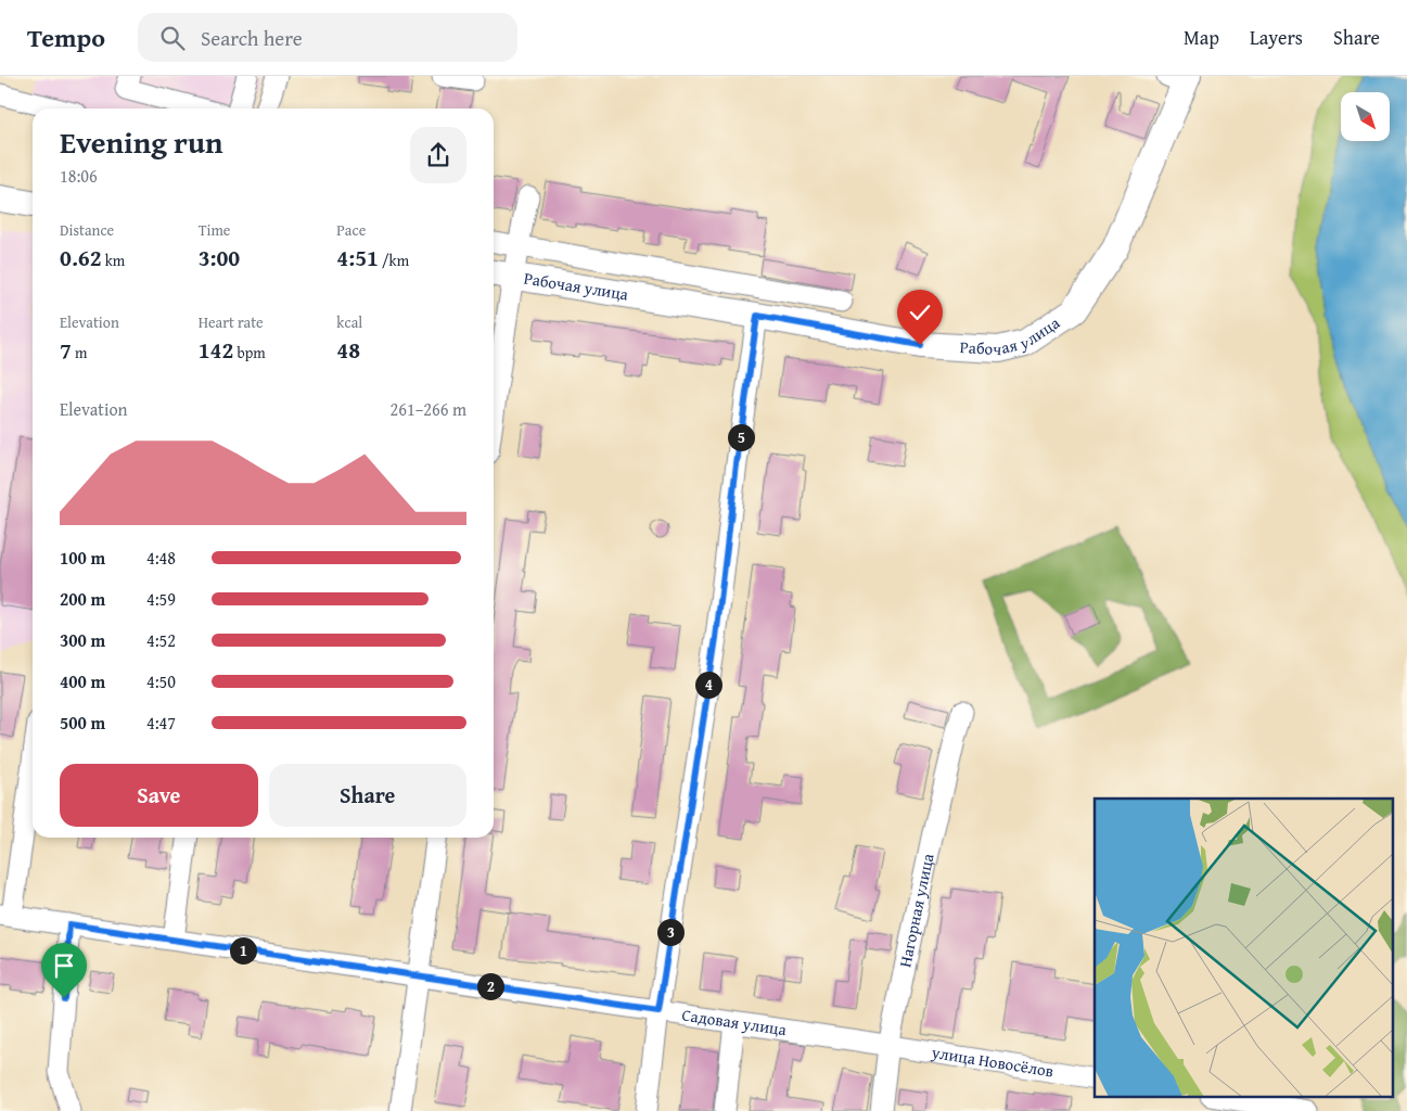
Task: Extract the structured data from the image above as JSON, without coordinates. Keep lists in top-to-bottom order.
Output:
{
  "streets": {
    "main road": ["Рабочая улица"],
    "street": ["Нагорная улица", "Садовая улица", "улица Новосёлов"]
  },
  "crossings": [
    ["Нагорная улица", "Садовая улица"],
    ["Нагорная улица", "улица Новосёлов"],
    ["Садовая улица", "улица Новосёлов"]
  ],
  "north": "bottom right",
  "page": {
    "header": "Tempo",
    "search": "Search here",
    "nav": ["Map", "Layers", "Share"],
    "heading": ["Evening run", "18:06"],
    "stats": [
      ["Distance", "0.62 km"],
      ["Time", "3:00"],
      ["Pace", "4:51 /km"],
      ["Elevation", "7 m"],
      ["Heart rate", "142 bpm"],
      ["kcal", "48"]
    ],
    "chart": ["Elevation", "261–266 m"],
    "pins": [
      "5",
      "4",
      "3",
      "1",
      "2"
    ],
    "list": [
      {
        "name": "100 m",
        "note": "4:48"
      },
      {
        "name": "200 m",
        "note": "4:59"
      },
      {
        "name": "300 m",
        "note": "4:52"
      },
      {
        "name": "400 m",
        "note": "4:50"
      },
      {
        "name": "500 m",
        "note": "4:47"
      }
    ],
    "buttons": ["Save", "Share"]
  }
}
